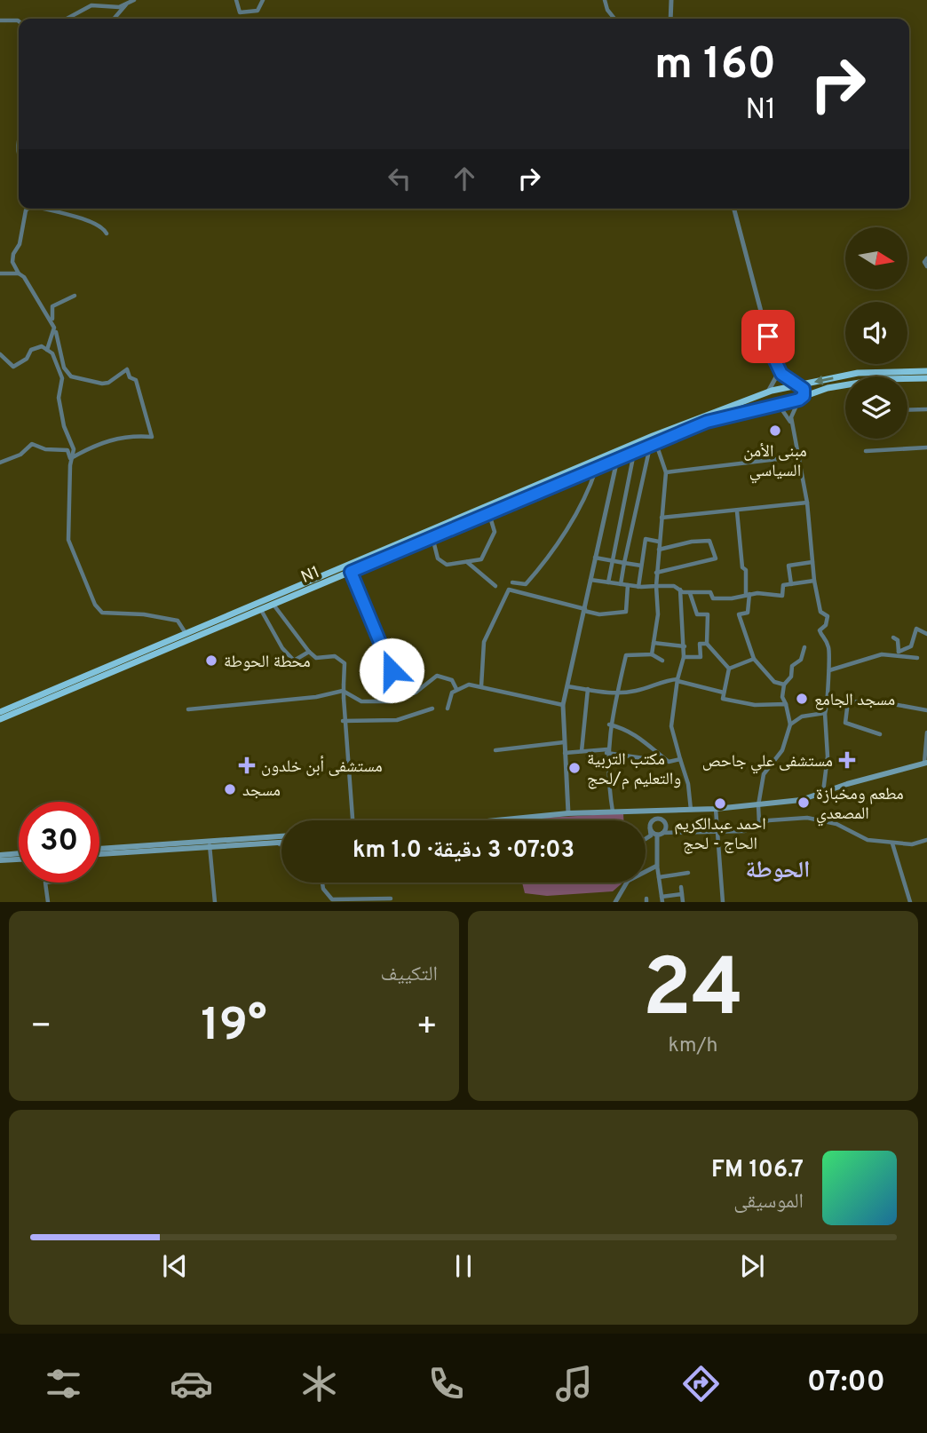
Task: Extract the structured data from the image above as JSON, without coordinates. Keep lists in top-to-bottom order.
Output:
{
  "streets": {
    "highway": ["N1"]
  },
  "districts": ["الحوطة"],
  "places": {
    "other": [
      "مبنى الأمن السياسي",
      "محطة الحوطة",
      "مسجد الجامع",
      "مكتب التربية والتعليم م/لحج",
      "مسجد",
      "مطعم ومخبازة المصعدي",
      "احمد عبدالكريم الحاج - لحج"
    ],
    "health": ["مستشفى علي جاحص", "مستشفى أبن خلدون"]
  },
  "north": "right",
  "page": {
    "turn": ["160 m", "N1"],
    "limit": "30",
    "trip": "07:03 · 3 دقيقة · 1.0 km",
    "tile": [
      ["24", "km/h"],
      "التكييف"
    ],
    "heat": ["−", "19°", "+"],
    "song": ["106.7 FM", "الموسيقى"],
    "tabs": "07:00"
  }
}
